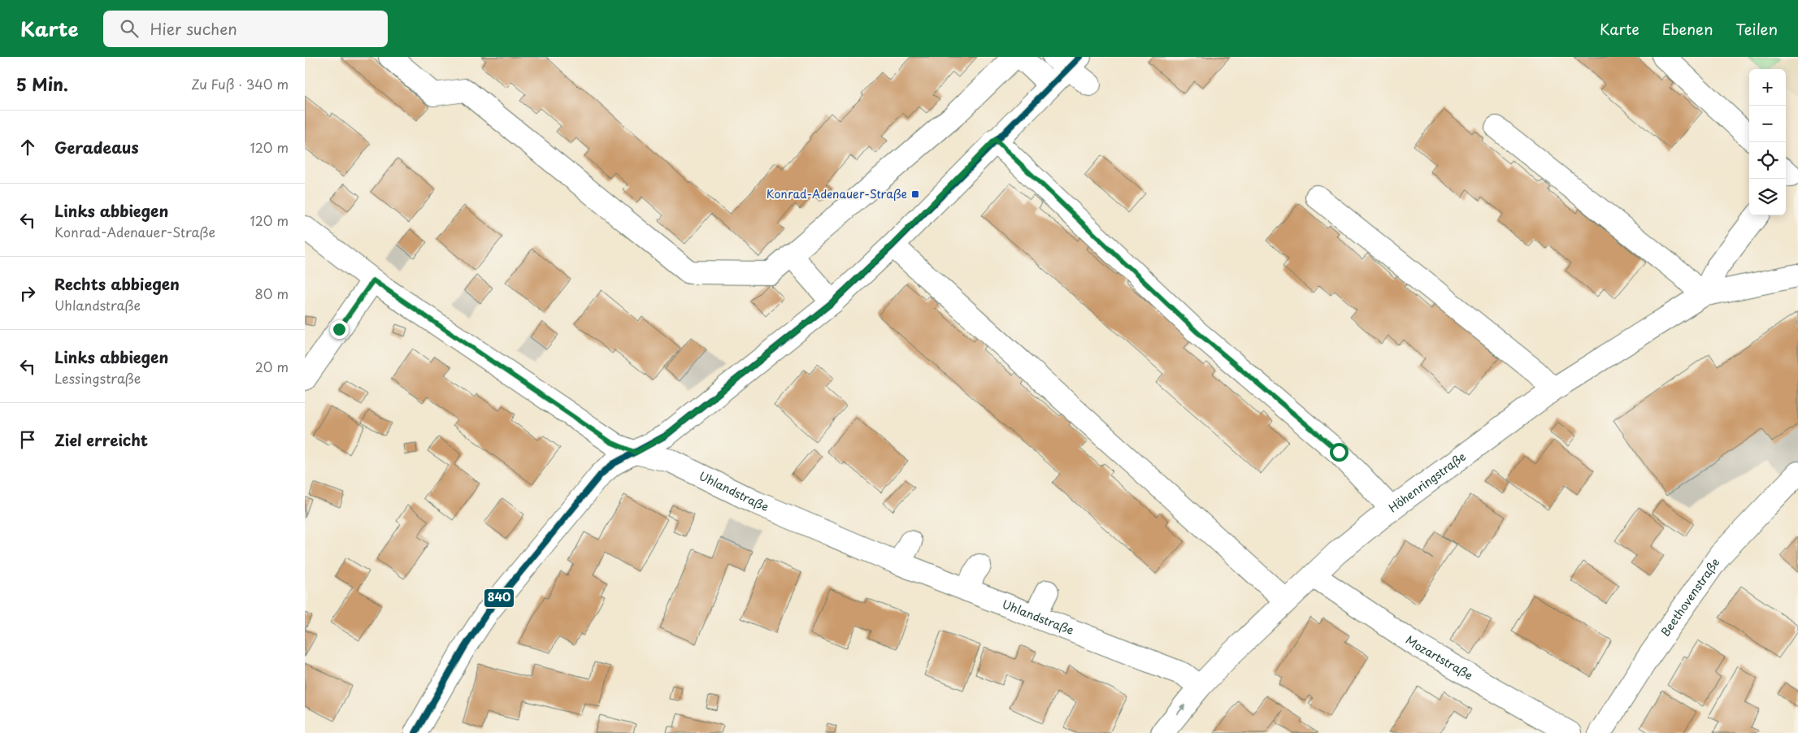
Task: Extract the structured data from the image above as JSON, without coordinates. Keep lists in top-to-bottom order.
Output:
{
  "streets": {
    "street": [
      "Höhenringstraße",
      "Uhlandstraße",
      "Beethovenstraße",
      "Mozartstraße"
    ]
  },
  "crossings": [
    ["Höhenringstraße", "Uhlandstraße"],
    ["Höhenringstraße", "Mozartstraße"]
  ],
  "places": {
    "transit": ["Konrad-Adenauer-Straße"]
  },
  "lines": ["transit line 840"],
  "page": {
    "header": "Karte",
    "search": "Hier suchen",
    "nav": ["Karte", "Ebenen", "Teilen"],
    "heading": ["5 Min.", "Zu Fuß · 340 m"],
    "map_buttons": ["+", "−"],
    "list": [
      ["Geradeaus", "120 m"],
      ["Links abbiegen", "Konrad-Adenauer-Straße", "120 m"],
      ["Rechts abbiegen", "Uhlandstraße", "80 m"],
      ["Links abbiegen", "Lessingstraße", "20 m"],
      "Ziel erreicht"
    ]
  }
}
